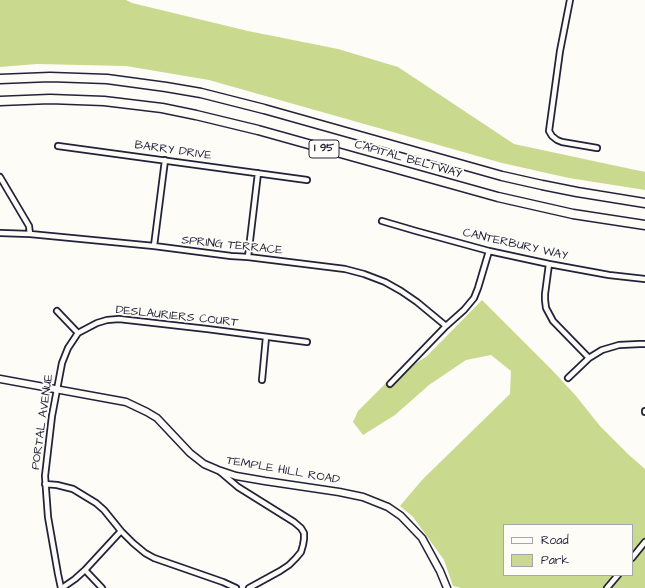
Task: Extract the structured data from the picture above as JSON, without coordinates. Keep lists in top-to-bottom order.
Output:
{
  "streets": {
    "highway": ["I 95", "CAPITAL BELTWAY"],
    "main road": ["TEMPLE HILL ROAD"],
    "street": [
      "BARRY DRIVE",
      "CANTERBURY WAY",
      "SPRING TERRACE",
      "DESLAURIERS COURT",
      "PORTAL AVENUE"
    ]
  },
  "crossings": [
    ["DESLAURIERS COURT", "PORTAL AVENUE"],
    ["PORTAL AVENUE", "TEMPLE HILL ROAD"]
  ],
  "legend": ["Road", "Park"]
}
